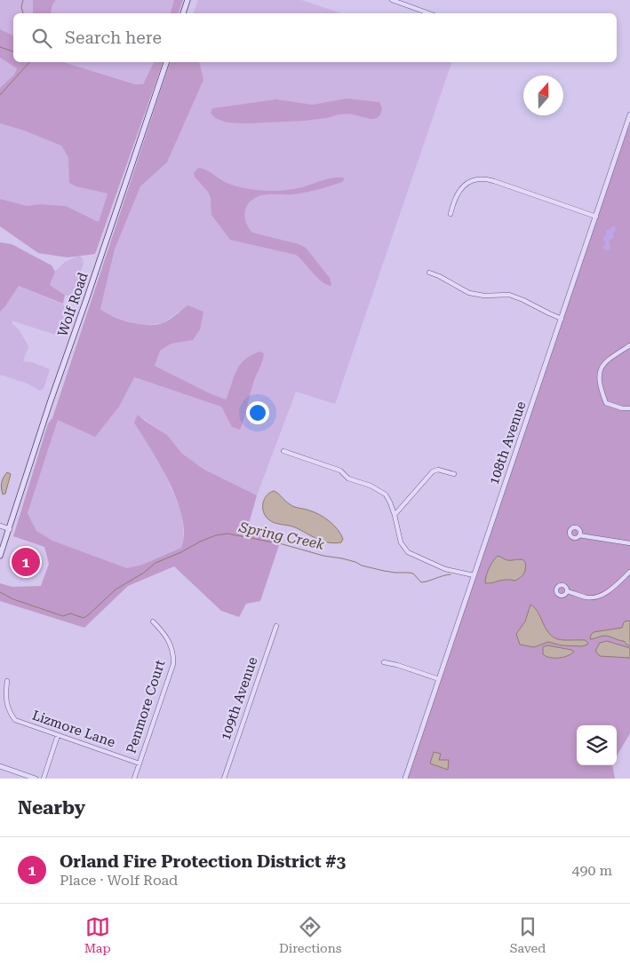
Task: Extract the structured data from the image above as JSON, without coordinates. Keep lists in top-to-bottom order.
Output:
{
  "streets": {
    "main road": ["Wolf Road"],
    "street": [
      "108th Avenue",
      "109th Avenue",
      "Penmore Court",
      "Lizmore Lane"
    ]
  },
  "crossings": [
    ["Penmore Court", "Lizmore Lane"]
  ],
  "water": ["Spring Creek"],
  "north": "top",
  "page": {
    "search": "Search here",
    "pins": "1",
    "heading": "Nearby",
    "list": [
      {
        "mark": "1",
        "name": "Orland Fire Protection District #3",
        "note": "Place · Wolf Road",
        "value": "490 m"
      }
    ],
    "nav": ["Map", "Directions", "Saved"]
  }
}
